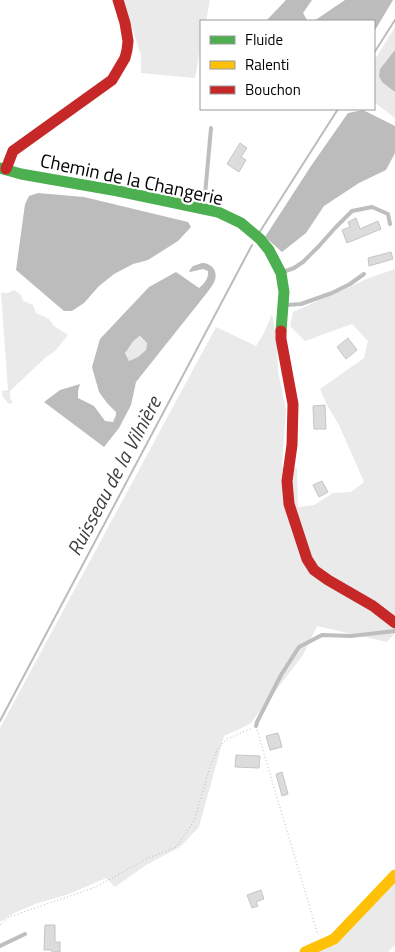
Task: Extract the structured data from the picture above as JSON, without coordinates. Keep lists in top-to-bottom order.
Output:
{
  "streets": {
    "street": ["Chemin de la Changerie"]
  },
  "water": ["Ruisseau de la Vilnière"],
  "legend": ["Fluide", "Ralenti", "Bouchon"]
}
